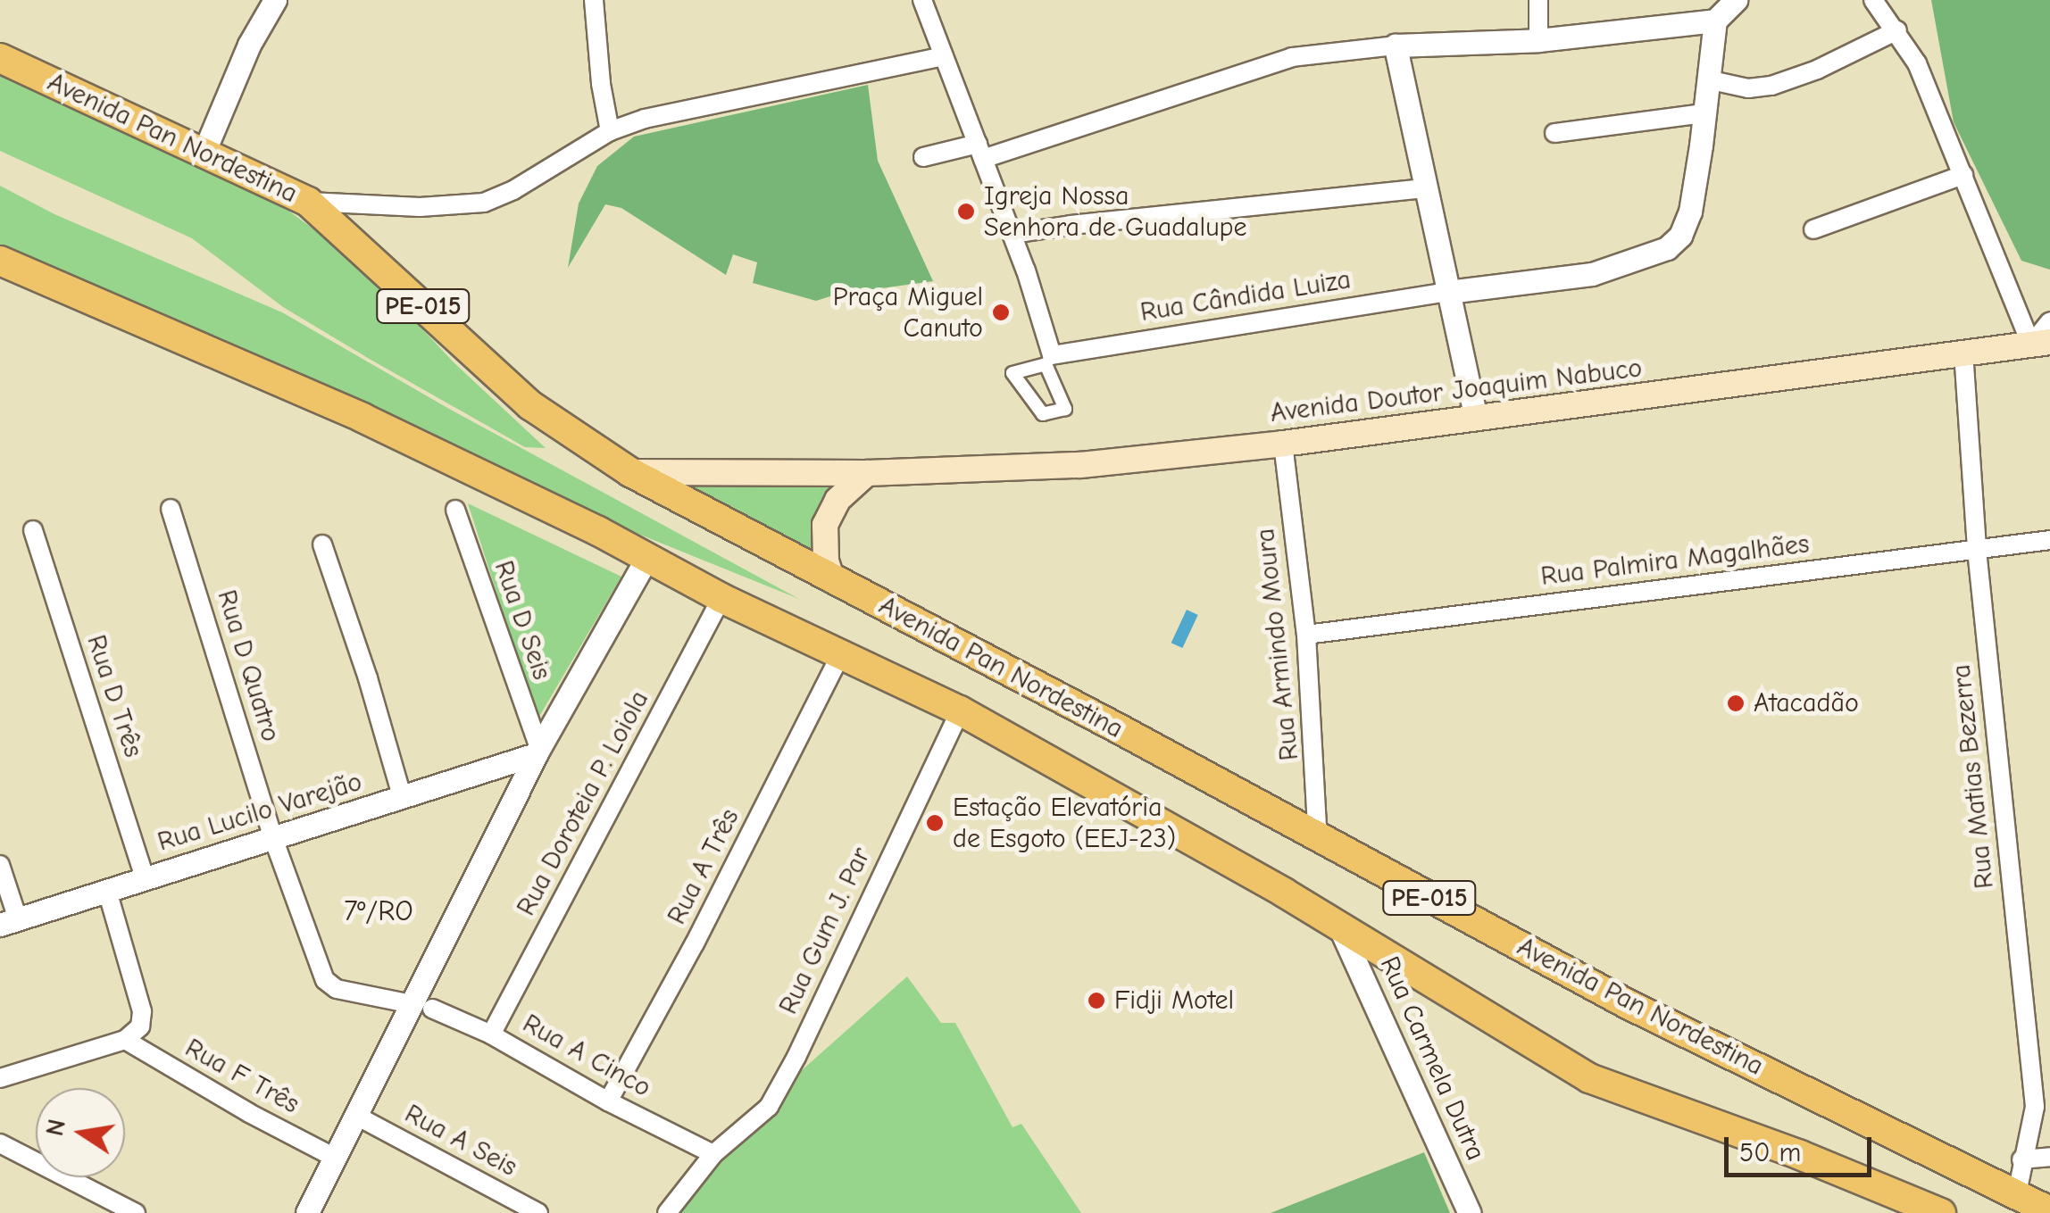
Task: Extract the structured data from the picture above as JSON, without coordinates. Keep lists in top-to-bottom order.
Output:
{
  "streets": {
    "highway": ["Avenida Pan Nordestina", "PE-015"],
    "main road": ["Avenida Doutor Joaquim Nabuco"],
    "street": [
      "Rua Cândida Luiza",
      "Rua Palmira Magalhães",
      "Rua D Seis",
      "Rua Armindo Moura",
      "Rua D Quatro",
      "Rua D Três",
      "Rua Matias Bezerra",
      "Rua Doroteia P. Loiola",
      "Rua Lucilo Varejão",
      "Rua A Três",
      "Rua Gum J. Par",
      "Rua A Cinco",
      "Rua Carmela Dutra",
      "Rua F Três",
      "Rua A Seis"
    ]
  },
  "crossings": [
    ["Avenida Pan Nordestina", "Avenida Doutor Joaquim Nabuco"],
    ["Avenida Pan Nordestina", "Rua Armindo Moura"],
    ["Avenida Pan Nordestina", "Rua Matias Bezerra"],
    ["PE-015", "Rua Doroteia P. Loiola"],
    ["PE-015", "Rua A Três"],
    ["PE-015", "Rua Gum J. Par"],
    ["PE-015", "Rua Carmela Dutra"],
    ["Avenida Doutor Joaquim Nabuco", "Rua Armindo Moura"],
    ["Avenida Doutor Joaquim Nabuco", "Rua Matias Bezerra"],
    ["Rua Palmira Magalhães", "Rua Armindo Moura"],
    ["Rua Palmira Magalhães", "Rua Matias Bezerra"],
    ["Rua D Seis", "Rua Lucilo Varejão"],
    ["Rua D Quatro", "Rua Lucilo Varejão"],
    ["Rua D Quatro", "Rua A Cinco"],
    ["Rua D Três", "Rua Lucilo Varejão"],
    ["Rua Doroteia P. Loiola", "Rua A Cinco"],
    ["Rua A Três", "Rua A Cinco"],
    ["Rua Gum J. Par", "Rua A Cinco"]
  ],
  "districts": ["7º/RO"],
  "places": [
    "Igreja Nossa Senhora de Guadalupe",
    "Praça Miguel Canuto",
    "Atacadão",
    "Estação Elevatória de Esgoto (EEJ-23)",
    "Fidji Motel"
  ],
  "scale_bar": "50 m",
  "north": "left"
}
